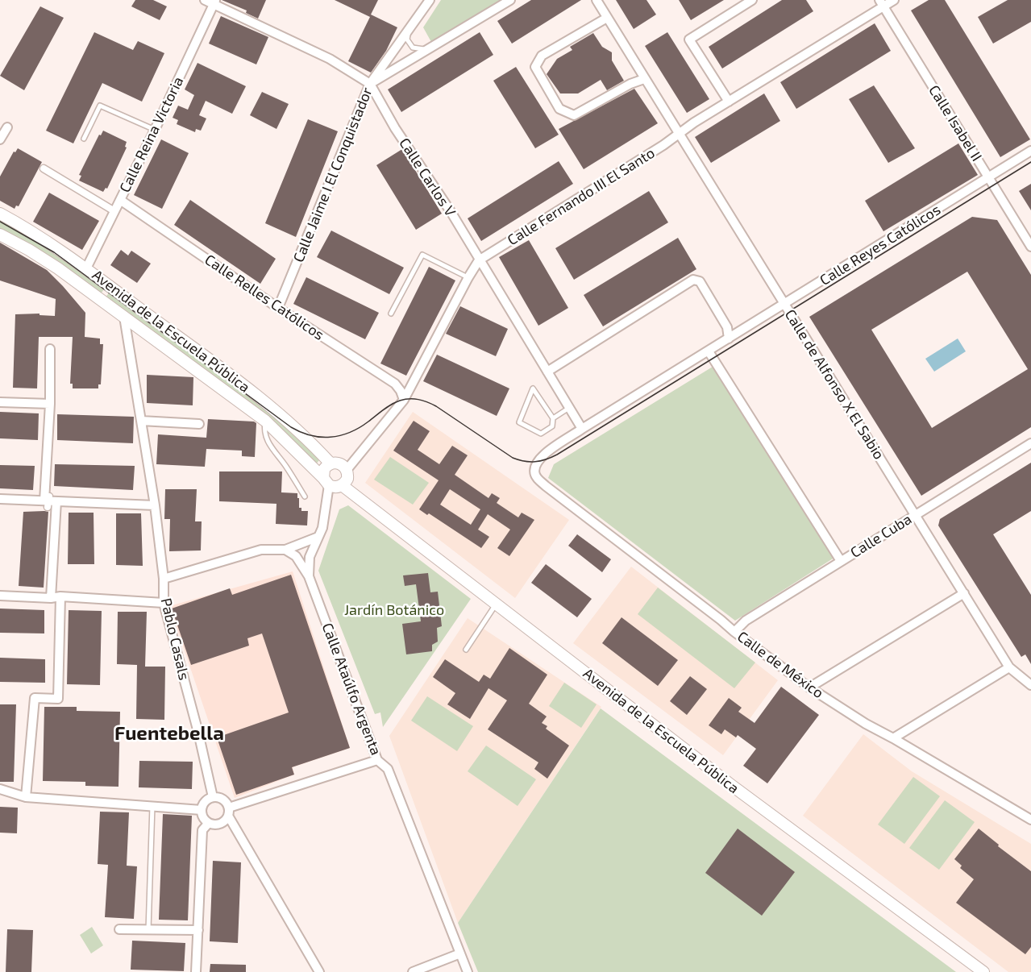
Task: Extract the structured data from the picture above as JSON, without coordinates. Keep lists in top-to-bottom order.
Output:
{
  "streets": {
    "street": [
      "Calle Isabel II",
      "Calle Reina Victoria",
      "Calle Jaime I El Conquistador",
      "Calle Carlos V",
      "Calle Fernando III El Santo",
      "Calle Reyes Católicos",
      "Calle Relles Católicos",
      "Avenida de la Escuela Pública",
      "Calle de Alfonso X El Sabio",
      "Calle Cuba",
      "Pablo Casals",
      "Calle de México",
      "Calle Ataúlfo Argenta"
    ]
  },
  "crossings": [
    ["Calle Isabel II", "Calle Fernando III El Santo"],
    ["Calle Isabel II", "Calle Reyes Católicos"],
    ["Calle Reina Victoria", "Calle Carlos V"],
    ["Calle Reina Victoria", "Calle Relles Católicos"],
    ["Calle Reina Victoria", "Avenida de la Escuela Pública"],
    ["Calle Jaime I El Conquistador", "Calle Carlos V"],
    ["Calle Jaime I El Conquistador", "Calle Relles Católicos"],
    ["Calle Carlos V", "Calle Fernando III El Santo"],
    ["Calle Carlos V", "Calle Reyes Católicos"],
    ["Calle Fernando III El Santo", "Calle Relles Católicos"],
    ["Calle Fernando III El Santo", "Avenida de la Escuela Pública"],
    ["Calle Fernando III El Santo", "Calle de Alfonso X El Sabio"],
    ["Calle Reyes Católicos", "Calle de Alfonso X El Sabio"],
    ["Calle Reyes Católicos", "Calle de México"],
    ["Avenida de la Escuela Pública", "Pablo Casals"],
    ["Calle de Alfonso X El Sabio", "Calle Cuba"],
    ["Calle Cuba", "Calle de México"]
  ],
  "districts": ["Fuentebella"],
  "parks": ["Jardín Botánico"]
}
